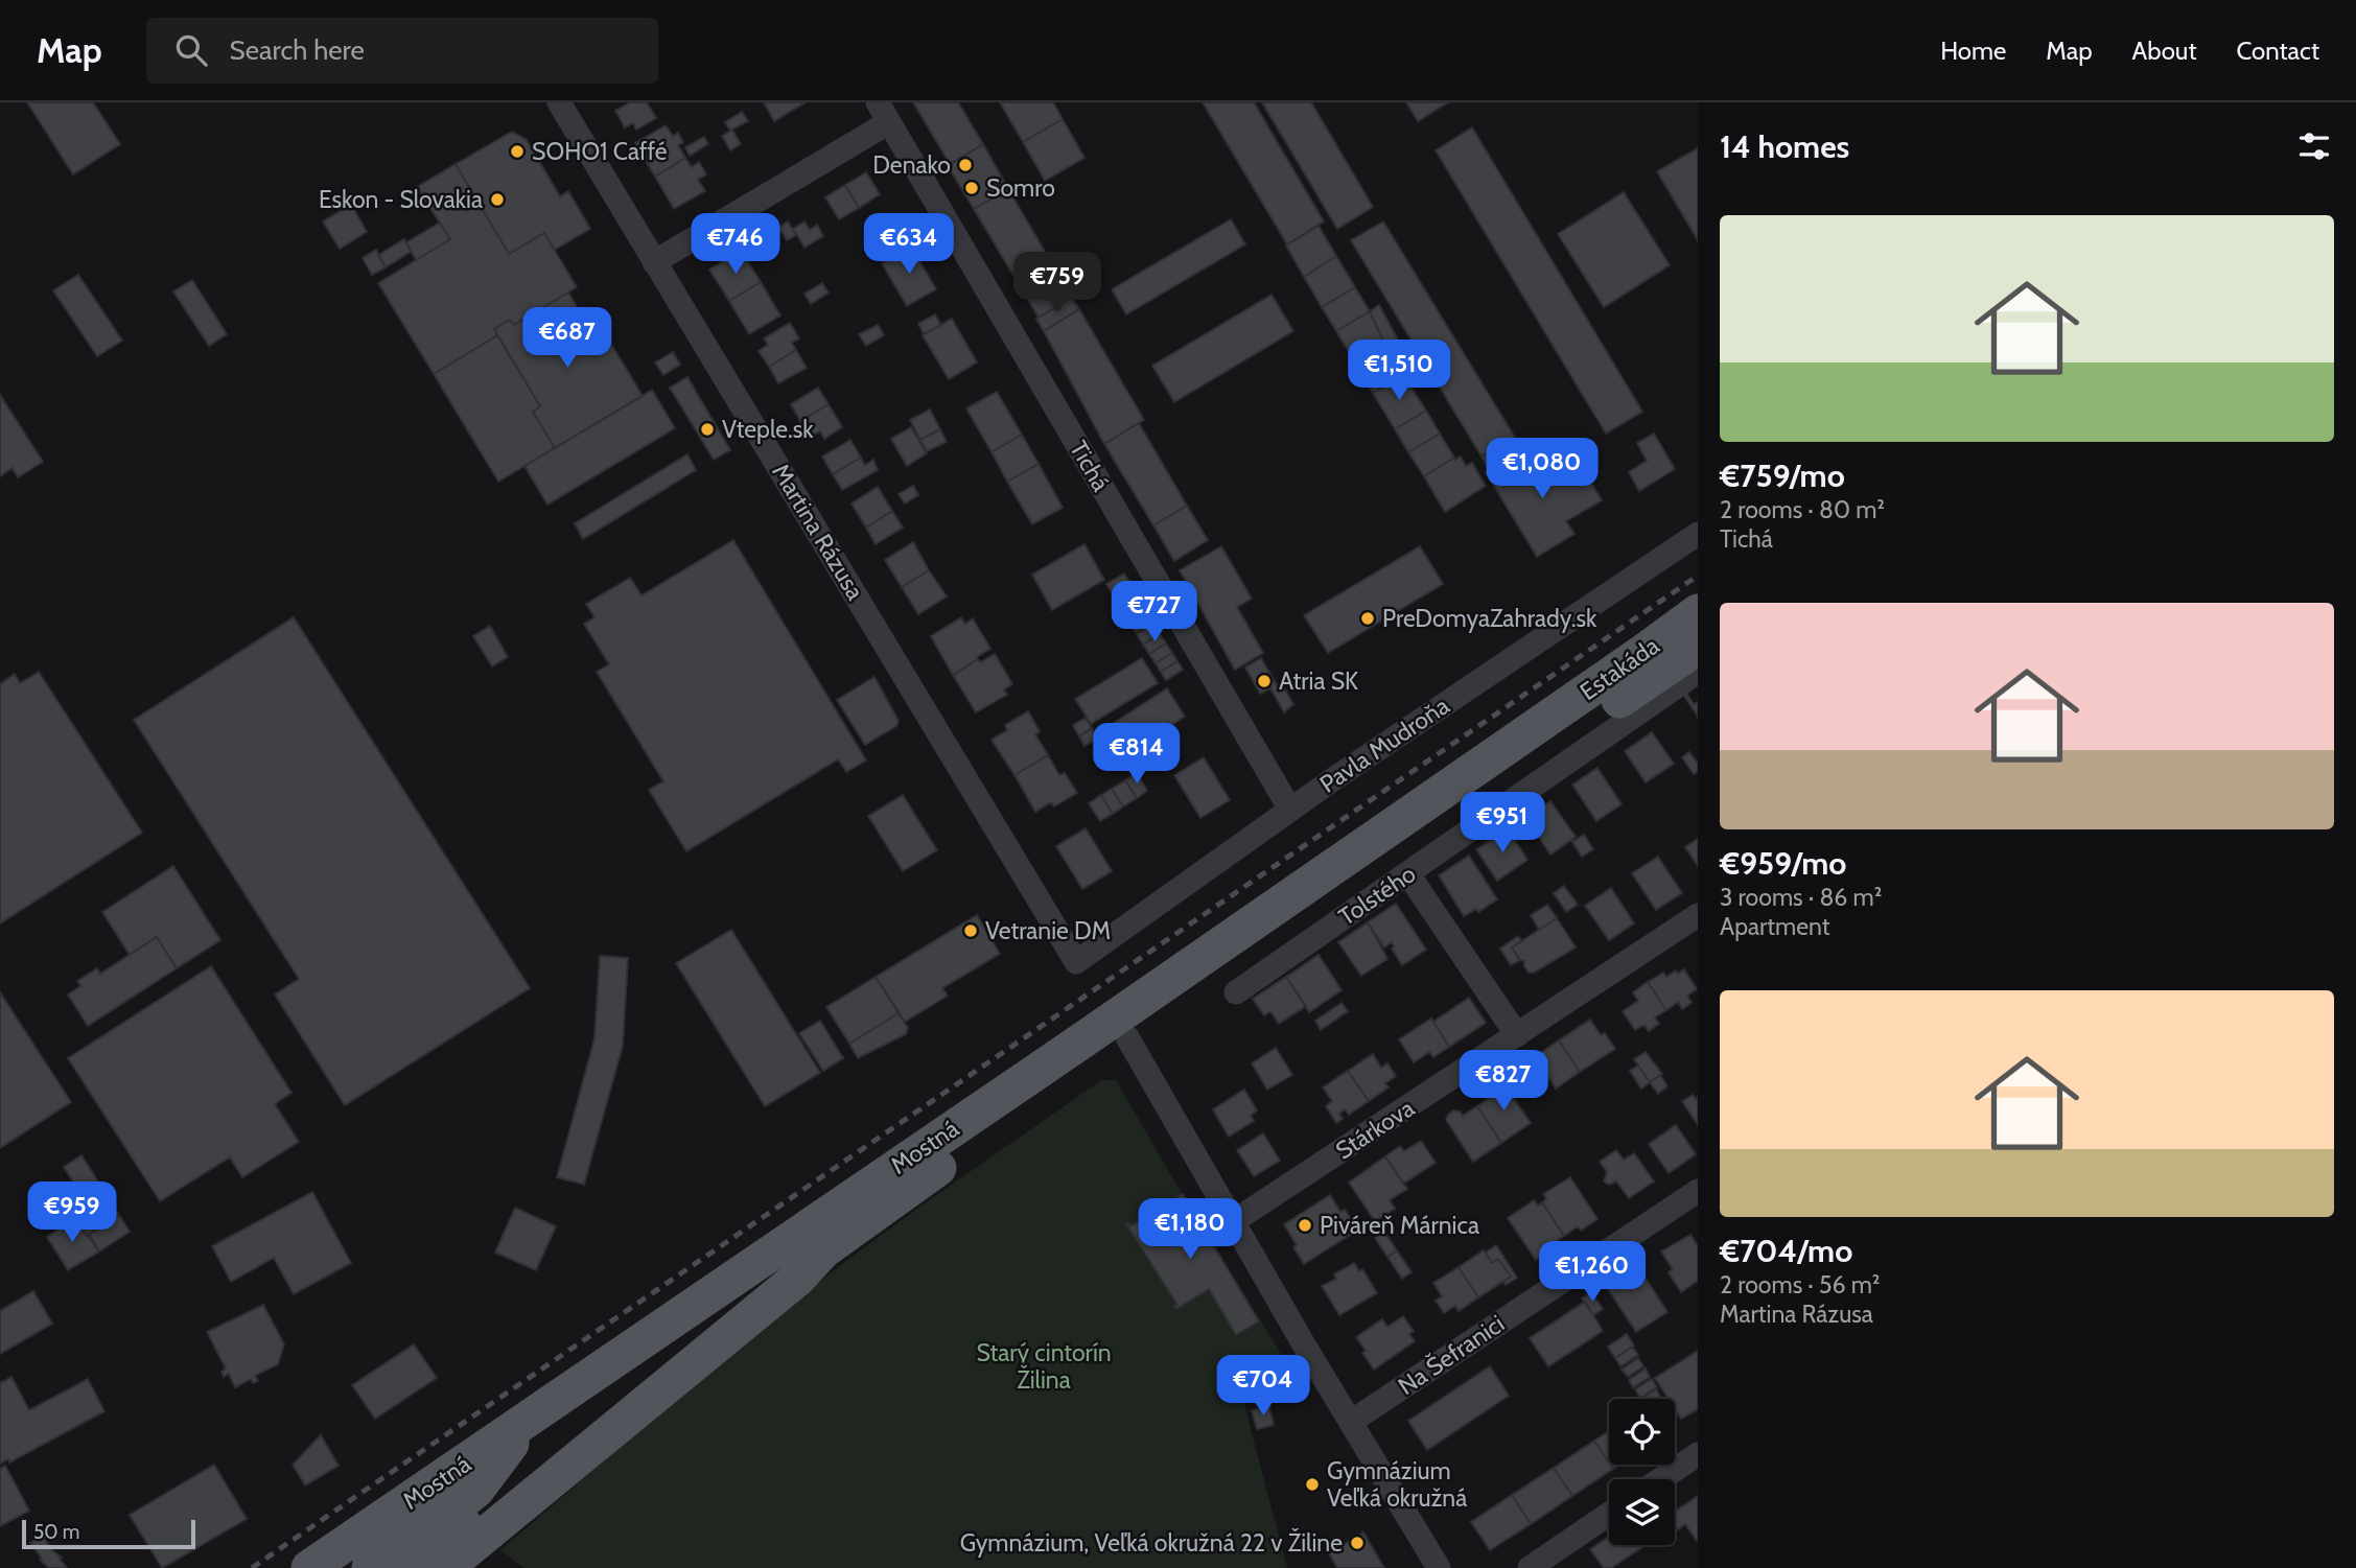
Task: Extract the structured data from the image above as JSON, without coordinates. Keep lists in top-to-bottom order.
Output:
{
  "streets": {
    "main road": ["Estakáda", "Mostná"],
    "street": [
      "Tichá",
      "Martina Rázusa",
      "Pavla Mudroňa",
      "Tolstého",
      "Stárkova",
      "Na Šefranici"
    ]
  },
  "crossings": [
    ["Tichá", "Martina Rázusa"],
    ["Tichá", "Pavla Mudroňa"],
    ["Martina Rázusa", "Pavla Mudroňa"],
    ["Estakáda", "Mostná"]
  ],
  "parks": ["Starý cintorín Žilina"],
  "places": [
    "SOHO1 Caffé",
    "Denako",
    "Somro",
    "Eskon - Slovakia",
    "Vteple.sk",
    "PreDomyaZahrady.sk",
    "Atria SK",
    "Vetranie DM",
    "Piváreň Márnica",
    "Gymnázium Veľká okružná",
    "Gymnázium, Veľká okružná 22 v Žiline"
  ],
  "scale_bar": "50 m",
  "page": {
    "header": "Map",
    "search": "Search here",
    "nav": [
      "Home",
      "Map",
      "About",
      "Contact"
    ],
    "heading": "14 homes",
    "list": [
      {
        "name": "€759/mo",
        "note": "2 rooms · 80 m² · Tichá"
      },
      {
        "name": "€959/mo",
        "note": "3 rooms · 86 m² · Apartment"
      },
      {
        "name": "€704/mo",
        "note": "2 rooms · 56 m² · Martina Rázusa"
      }
    ],
    "price": [
      "€746",
      "€634",
      "€759",
      "€687",
      "€1,510",
      "€1,080",
      "€727",
      "€814",
      "€951",
      "€827",
      "€959",
      "€1,180",
      "€1,260",
      "€704"
    ],
    "scale": "50 m"
  }
}
